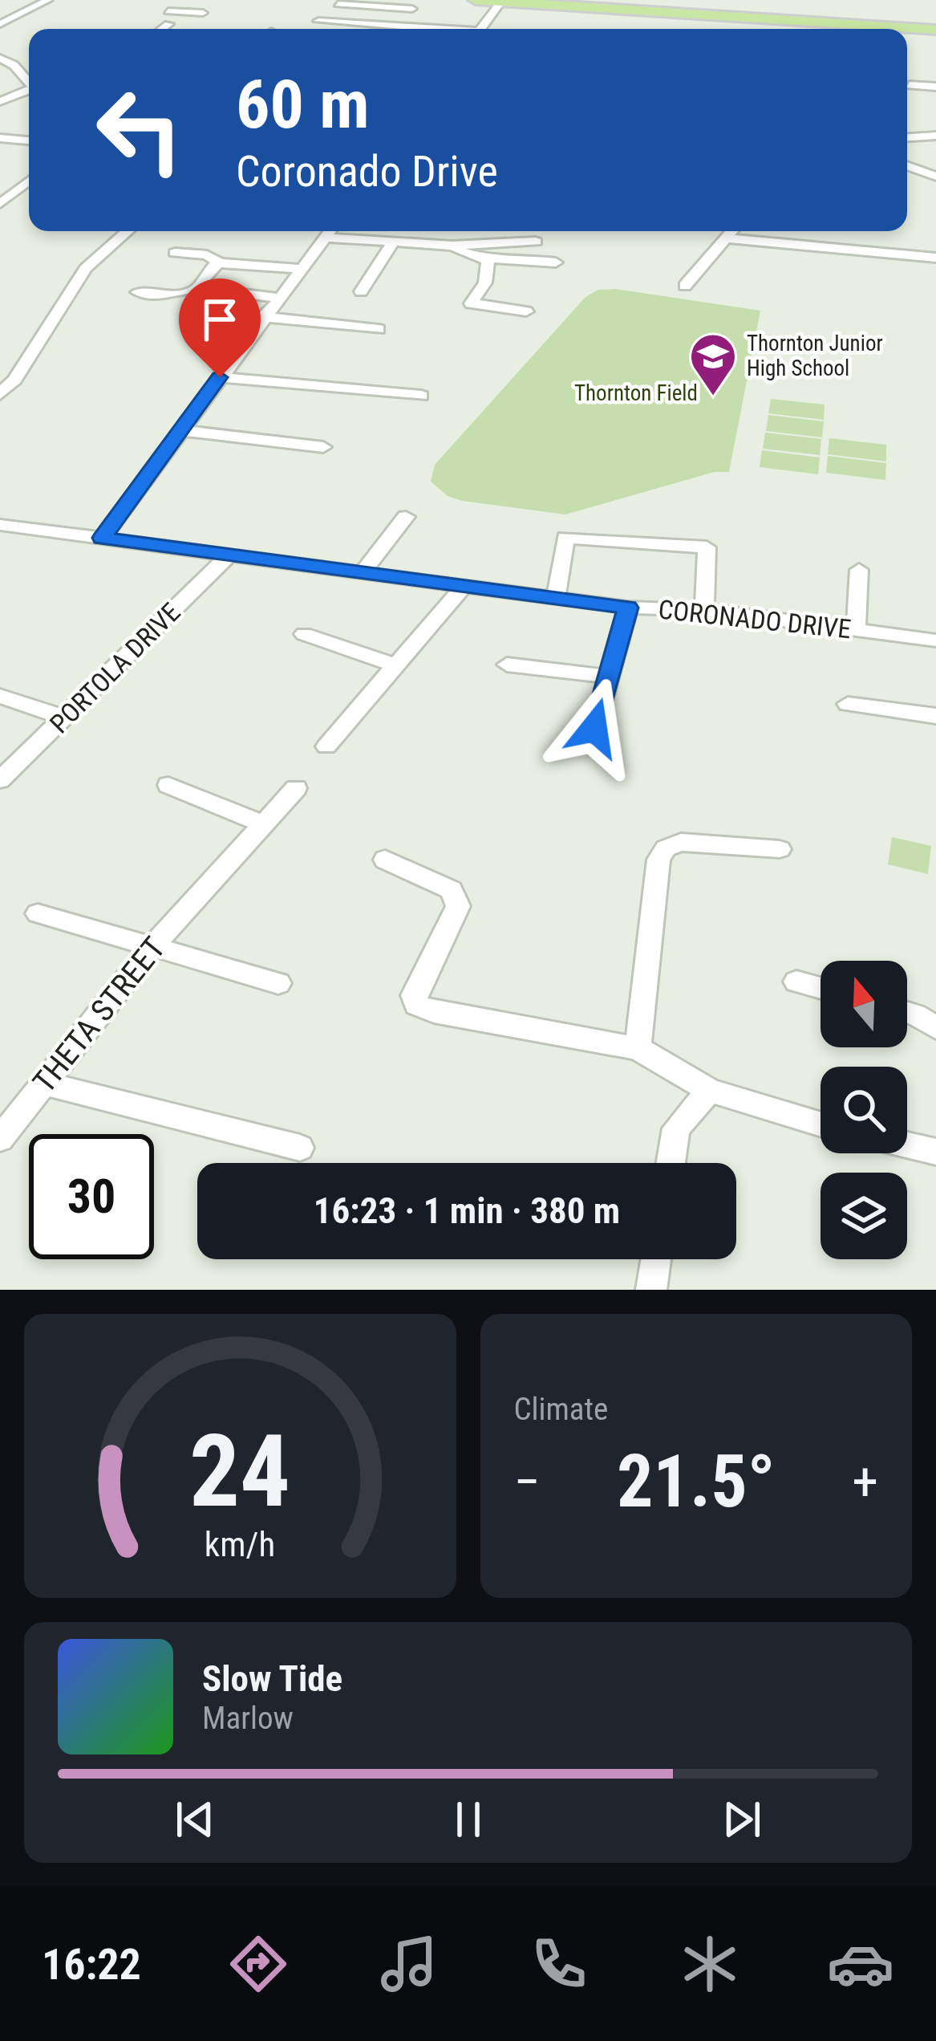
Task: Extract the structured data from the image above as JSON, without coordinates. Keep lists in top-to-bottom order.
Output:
{
  "streets": {
    "street": ["CORONADO DRIVE", "PORTOLA DRIVE", "THETA STREET"]
  },
  "crossings": [
    ["CORONADO DRIVE", "PORTOLA DRIVE"]
  ],
  "parks": ["Thornton Field"],
  "places": {
    "school or university": ["Thornton Junior High School"]
  },
  "north": "top",
  "page": {
    "turn": ["60 m", "Coronado Drive"],
    "limit": "30",
    "trip": "16:23 · 1 min · 380 m",
    "tile": "Climate",
    "heat": ["−", "21.5°", "+"],
    "song": ["Slow Tide", "Marlow"],
    "tabs": "16:22",
    "gauge": ["24", "km/h"]
  }
}
